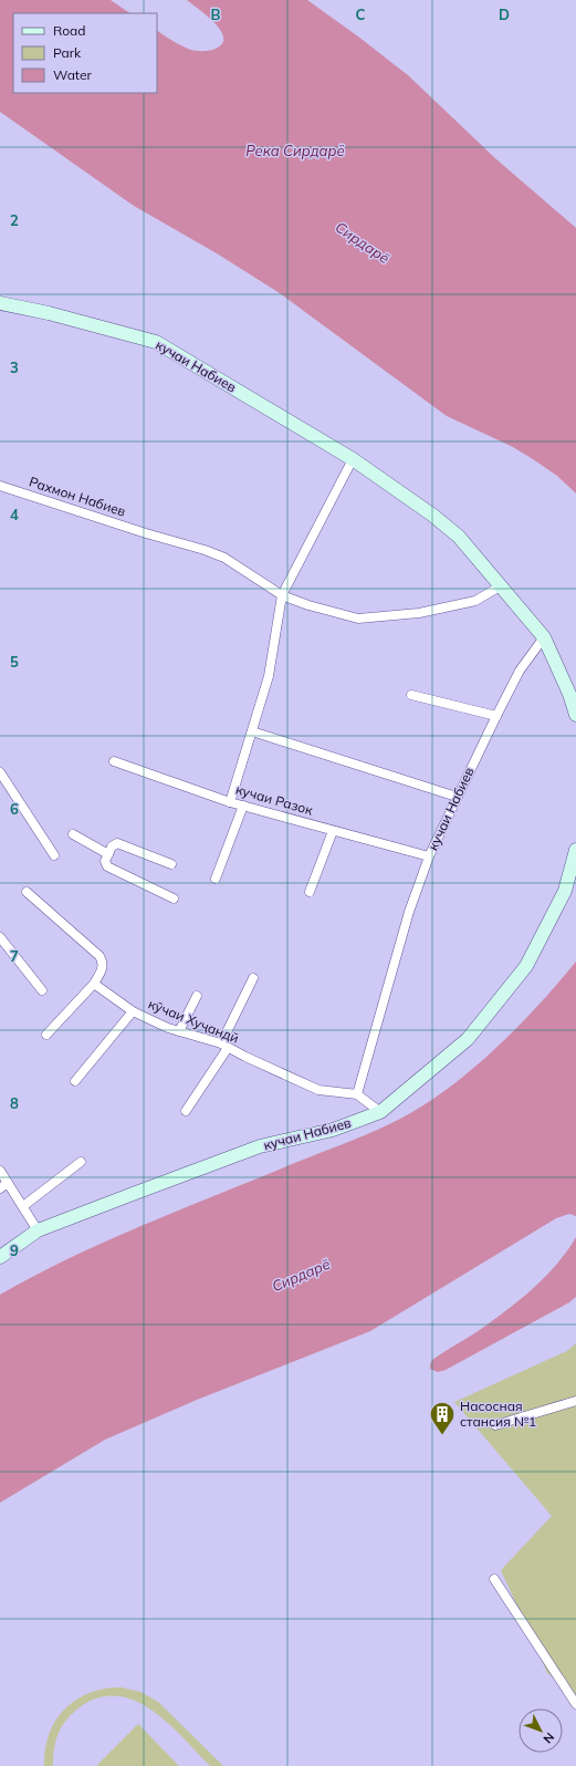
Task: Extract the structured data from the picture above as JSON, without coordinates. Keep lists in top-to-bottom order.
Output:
{
  "streets": {
    "main road": ["кучаи Набиев"],
    "street": ["Рахмон Набиев", "кучаи Разок", "кӯчаи Хуҷандӣ"]
  },
  "crossings": [
    ["кучаи Набиев", "кучаи Разок"],
    ["кучаи Набиев", "кӯчаи Хуҷандӣ"]
  ],
  "water": ["Река Сирдарё", "Сирдарё"],
  "places": {
    "building": ["Насосная стансия №1"]
  },
  "legend": ["Road", "Park", "Water"],
  "north": "bottom right",
  "grid": {
    "columns": ["B", "C", "D"],
    "rows": [
      "2",
      "3",
      "4",
      "5",
      "6",
      "7",
      "8",
      "9"
    ]
  }
}
